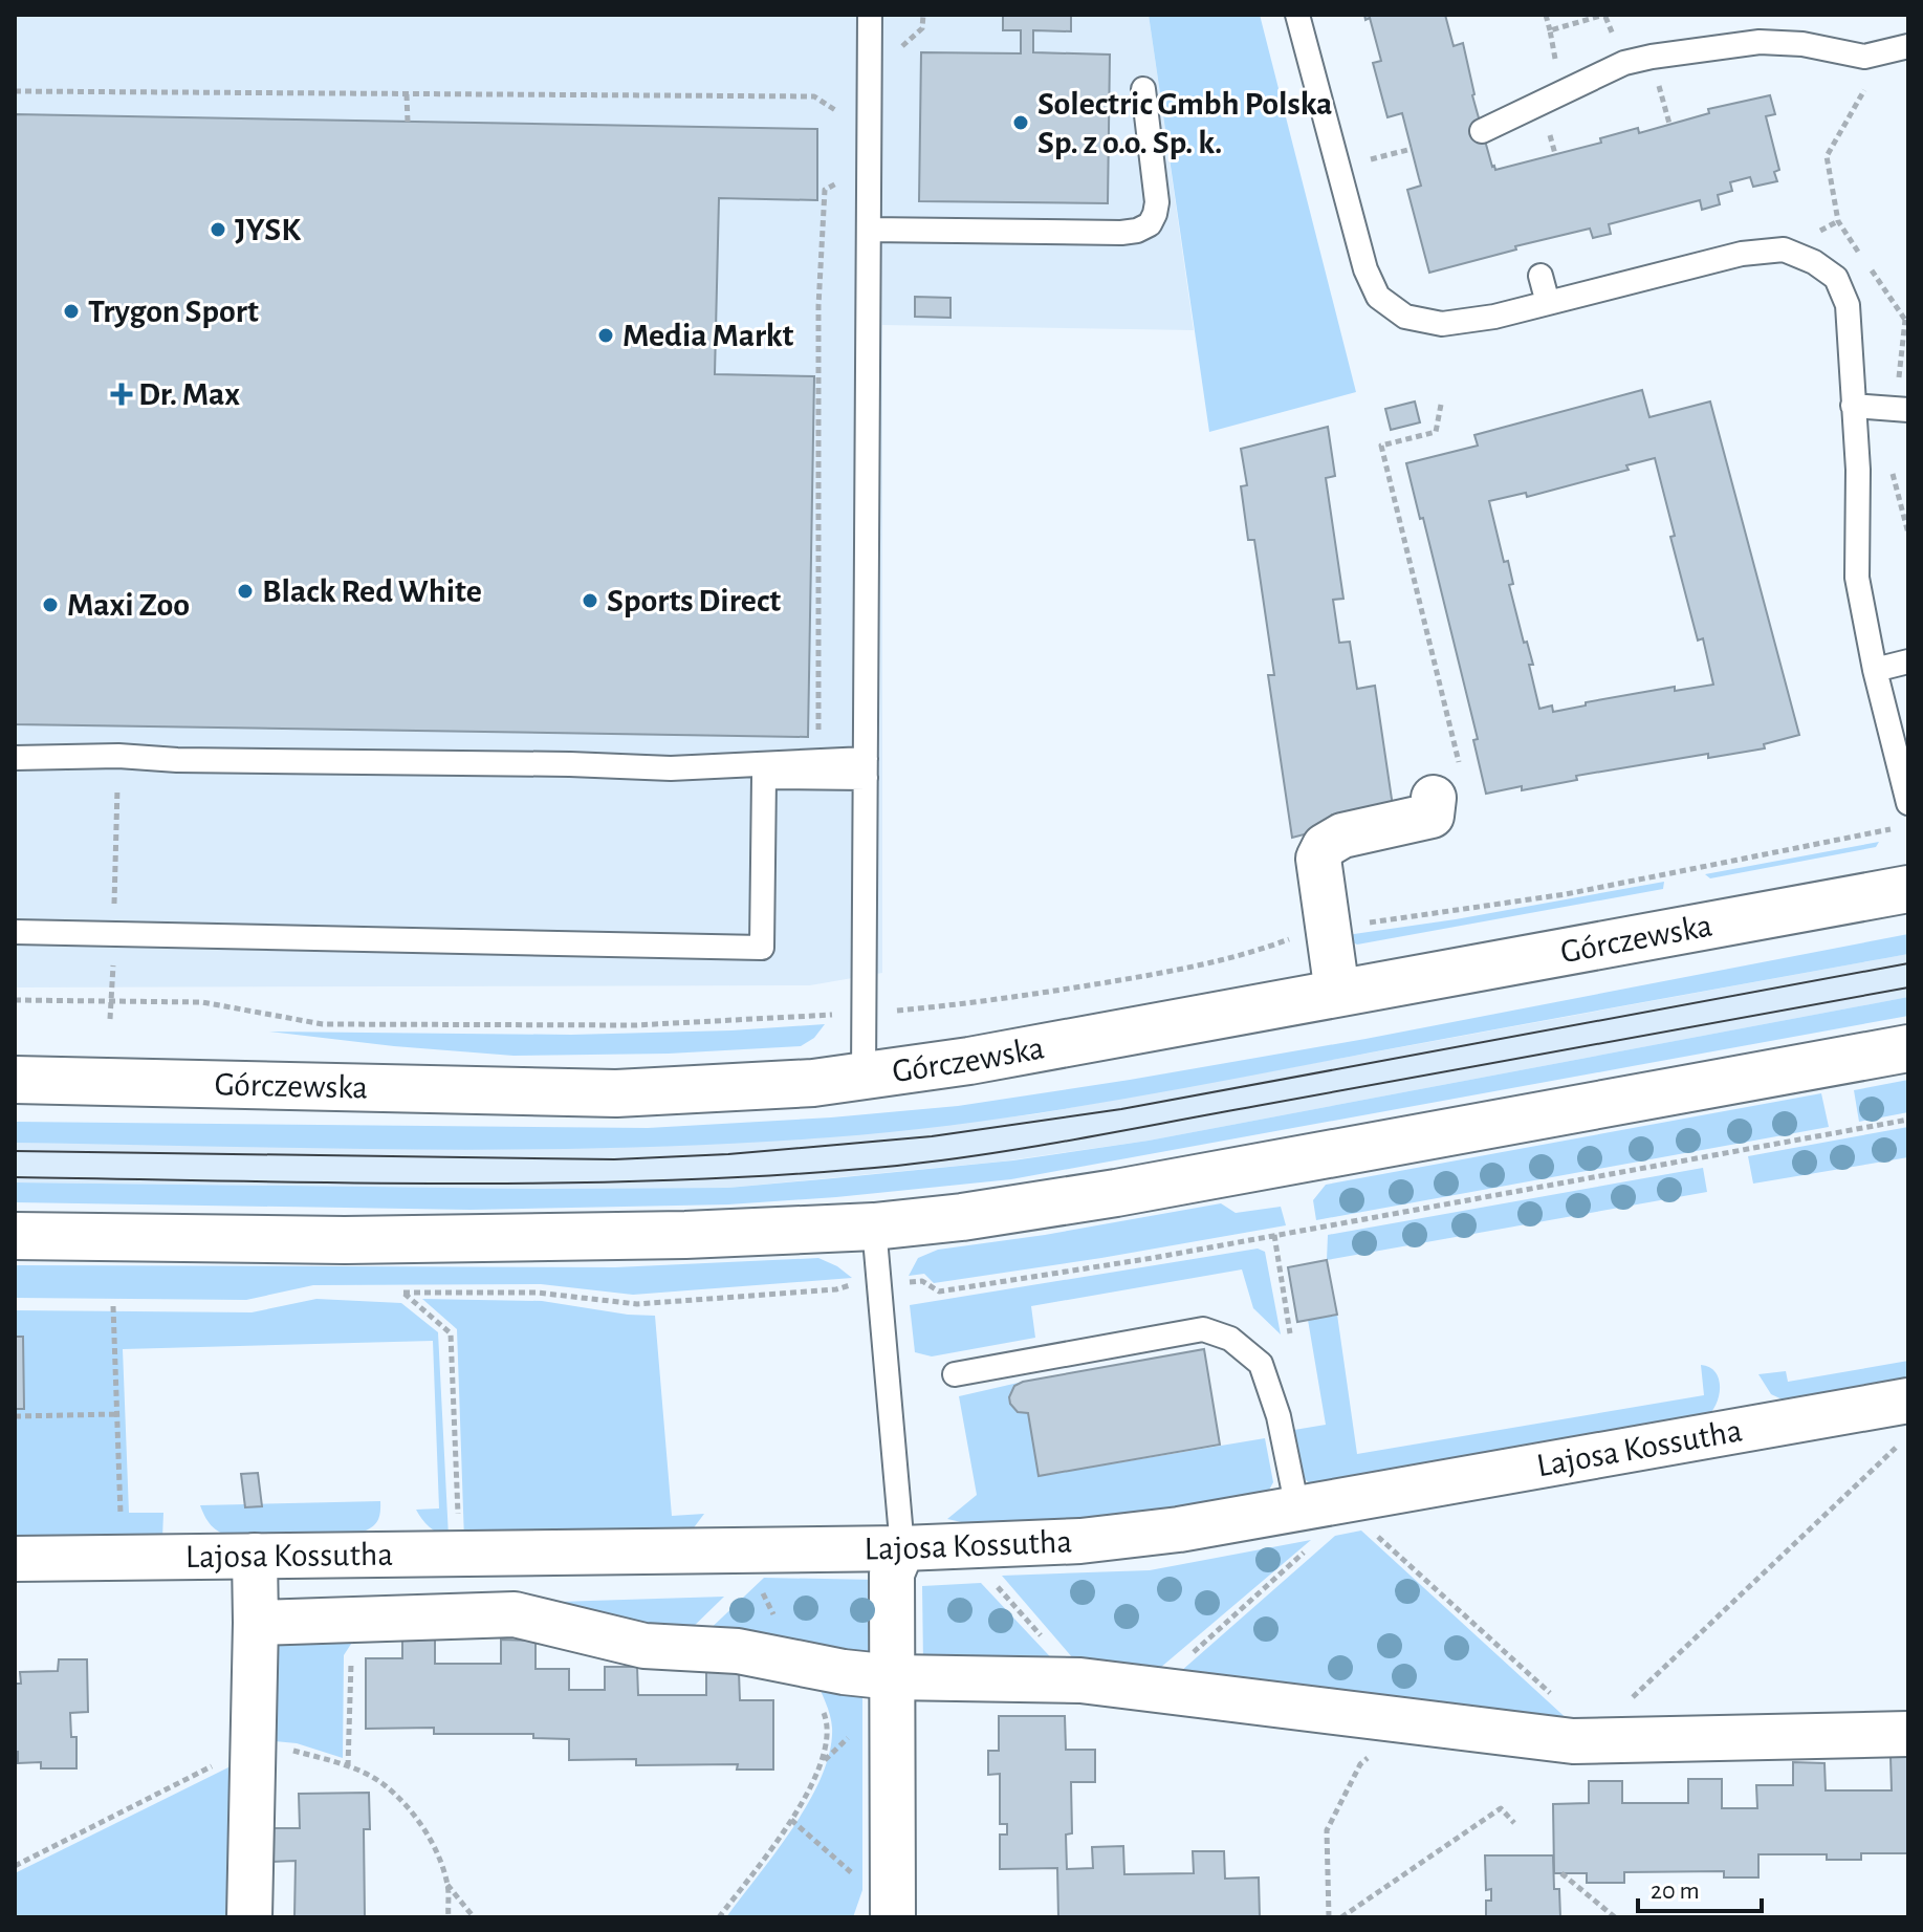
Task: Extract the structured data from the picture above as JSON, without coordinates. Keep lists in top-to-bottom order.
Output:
{
  "streets": {
    "main road": ["Górczewska"],
    "street": ["Lajosa Kossutha"]
  },
  "places": {
    "other": [
      "Solectric Gmbh Polska Sp. z o.o. Sp. k.",
      "JYSK",
      "Trygon Sport",
      "Media Markt",
      "Black Red White",
      "Sports Direct",
      "Maxi Zoo"
    ],
    "health": ["Dr. Max"]
  },
  "scale_bar": "20 m"
}
